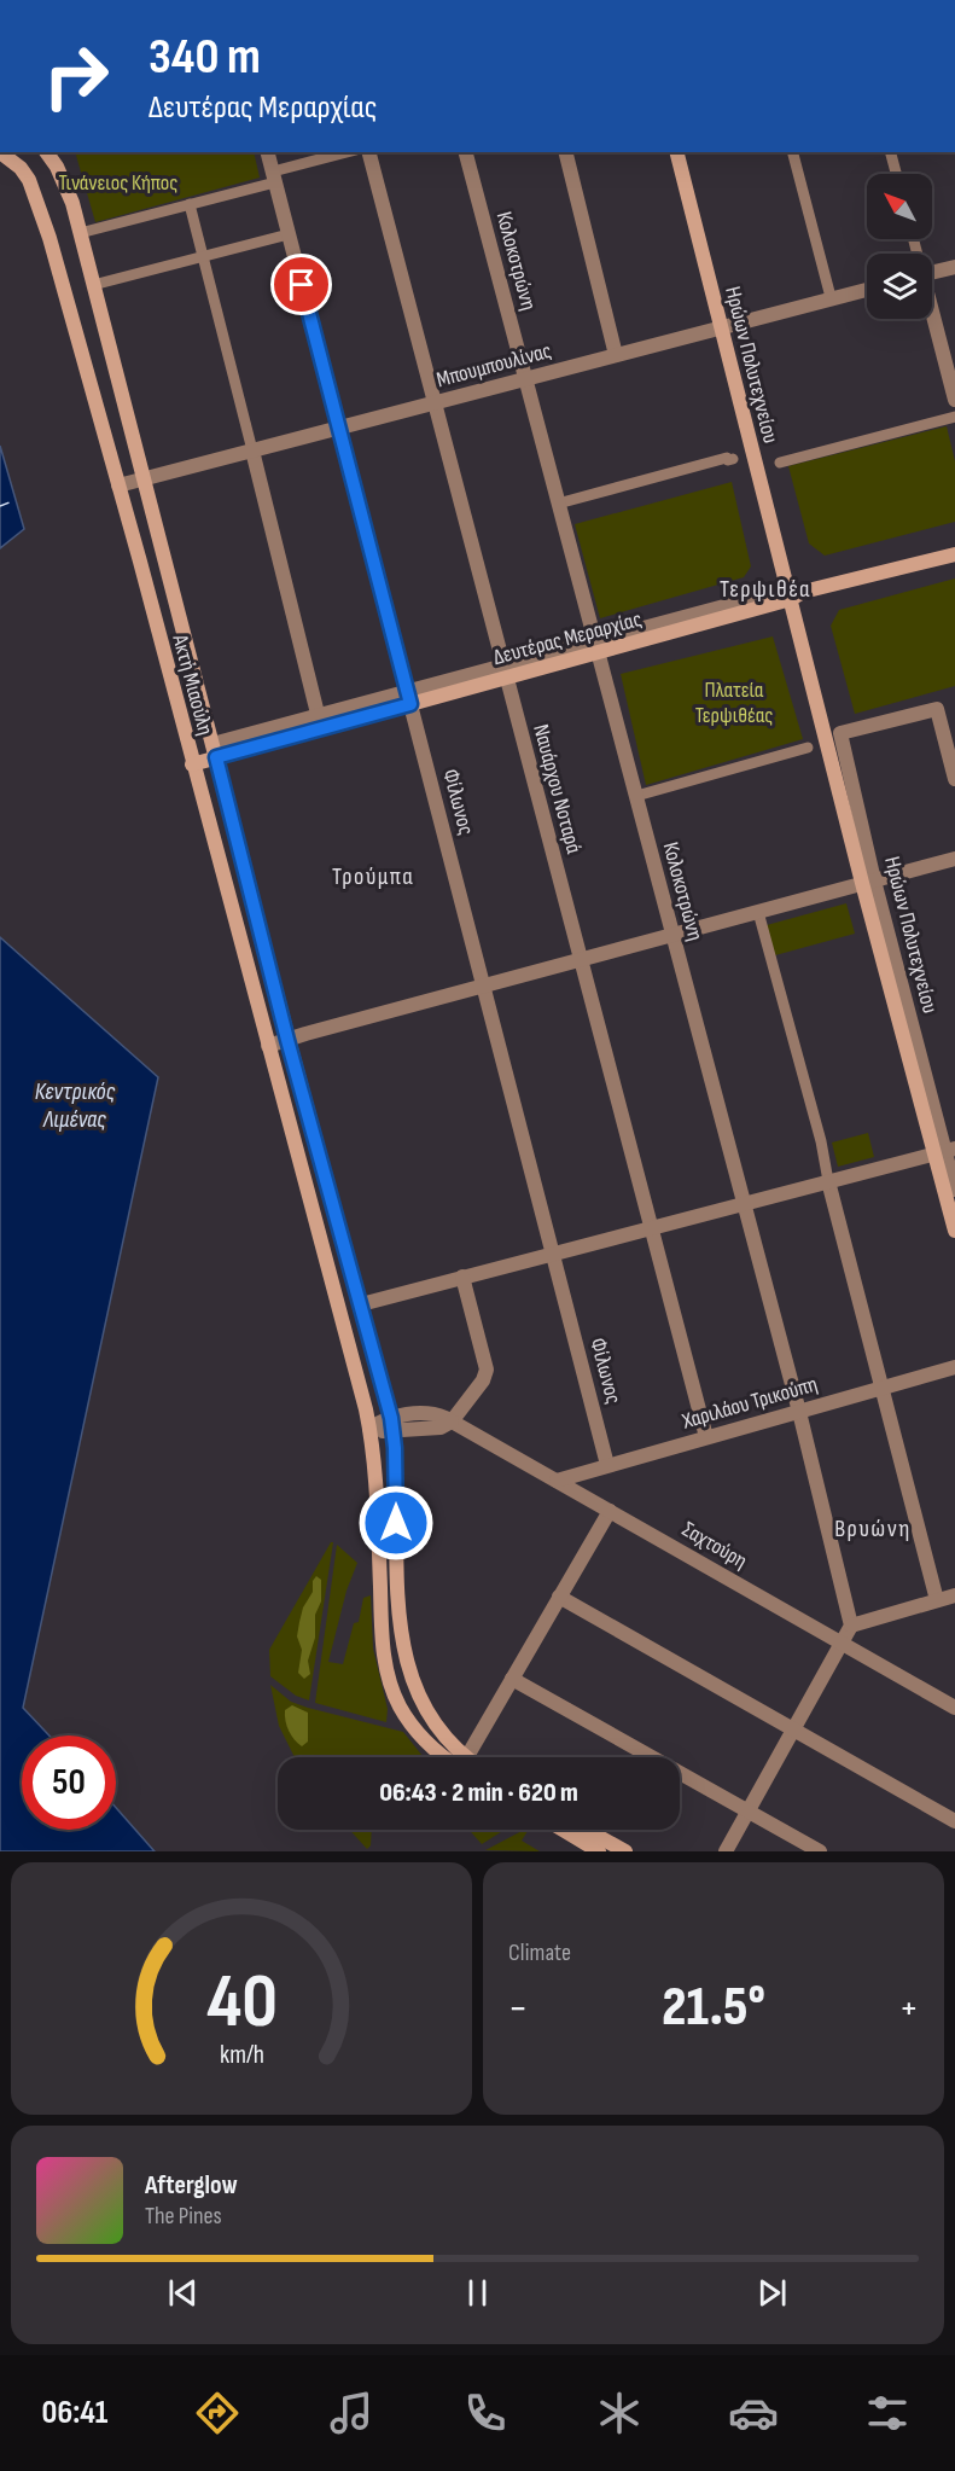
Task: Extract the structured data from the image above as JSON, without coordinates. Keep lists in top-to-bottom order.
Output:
{
  "streets": {
    "main road": ["Ηρώων Πολυτεχνείου", "Δευτέρας Μεραρχίας", "Ακτή Μιαούλη"],
    "street": [
      "Κολοκοτρώνη",
      "Μπουμπουλίνας",
      "Ναυάρχου Νοταρά",
      "Φίλωνος",
      "Χαριλάου Τρικούπη",
      "Σαχτούρη"
    ]
  },
  "crossings": [
    ["Κολοκοτρώνη", "Μπουμπουλίνας"],
    ["Κολοκοτρώνη", "Δευτέρας Μεραρχίας"],
    ["Κολοκοτρώνη", "Χαριλάου Τρικούπη"],
    ["Μπουμπουλίνας", "Ηρώων Πολυτεχνείου"],
    ["Μπουμπουλίνας", "Ακτή Μιαούλη"],
    ["Μπουμπουλίνας", "Ναυάρχου Νοταρά"],
    ["Μπουμπουλίνας", "Φίλωνος"],
    ["Ηρώων Πολυτεχνείου", "Δευτέρας Μεραρχίας"],
    ["Δευτέρας Μεραρχίας", "Ακτή Μιαούλη"],
    ["Δευτέρας Μεραρχίας", "Ναυάρχου Νοταρά"],
    ["Δευτέρας Μεραρχίας", "Φίλωνος"],
    ["Ακτή Μιαούλη", "Σαχτούρη"],
    ["Ναυάρχου Νοταρά", "Χαριλάου Τρικούπη"],
    ["Φίλωνος", "Χαριλάου Τρικούπη"],
    ["Χαριλάου Τρικούπη", "Σαχτούρη"]
  ],
  "districts": ["Τερψιθέα", "Τρούμπα", "Βρυώνη"],
  "water": ["Κεντρικός Λιμένας"],
  "parks": ["Τινάνειος Κήπος", "Πλατεία Τερψιθέας"],
  "north": "top left",
  "page": {
    "turn": ["340 m", "Δευτέρας Μεραρχίας"],
    "limit": "50",
    "trip": "06:43 · 2 min · 620 m",
    "tile": "Climate",
    "heat": ["−", "21.5°", "+"],
    "song": ["Afterglow", "The Pines"],
    "tabs": "06:41",
    "gauge": ["40", "km/h"]
  }
}
